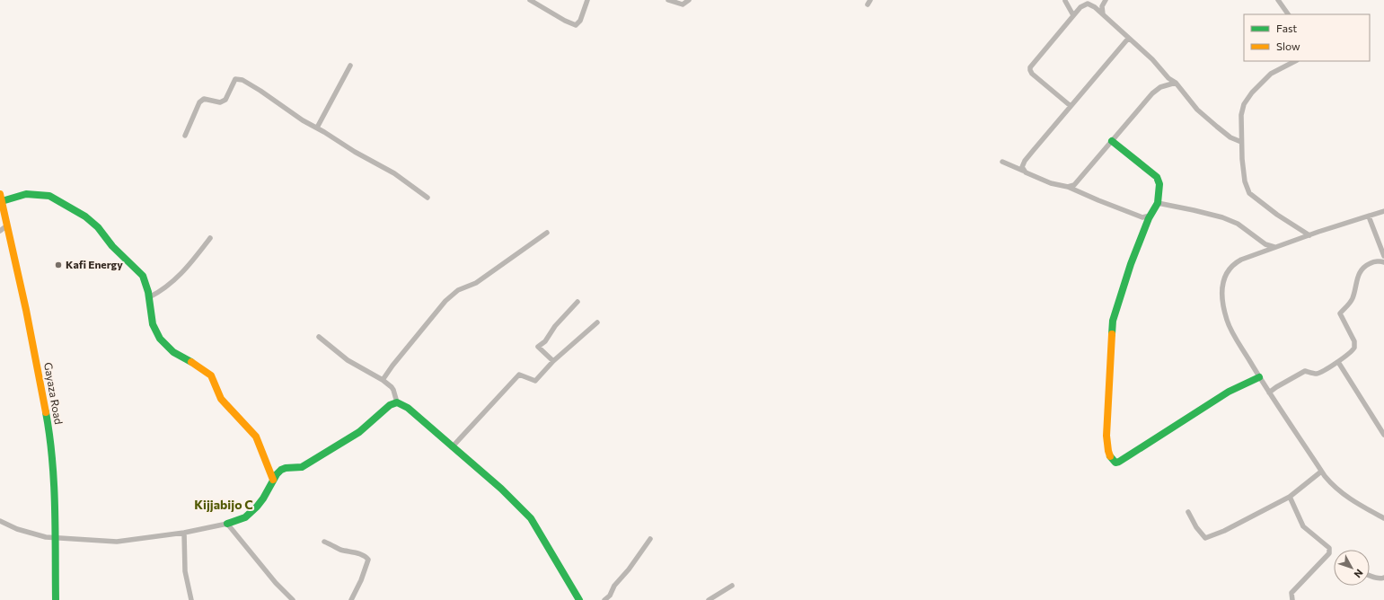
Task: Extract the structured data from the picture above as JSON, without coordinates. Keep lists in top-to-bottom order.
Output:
{
  "streets": {
    "street": ["Gayaza Road"]
  },
  "districts": ["Kijjabijo C"],
  "places": ["Kafi Energy"],
  "legend": ["Fast", "Slow"],
  "north": "bottom right"
}
